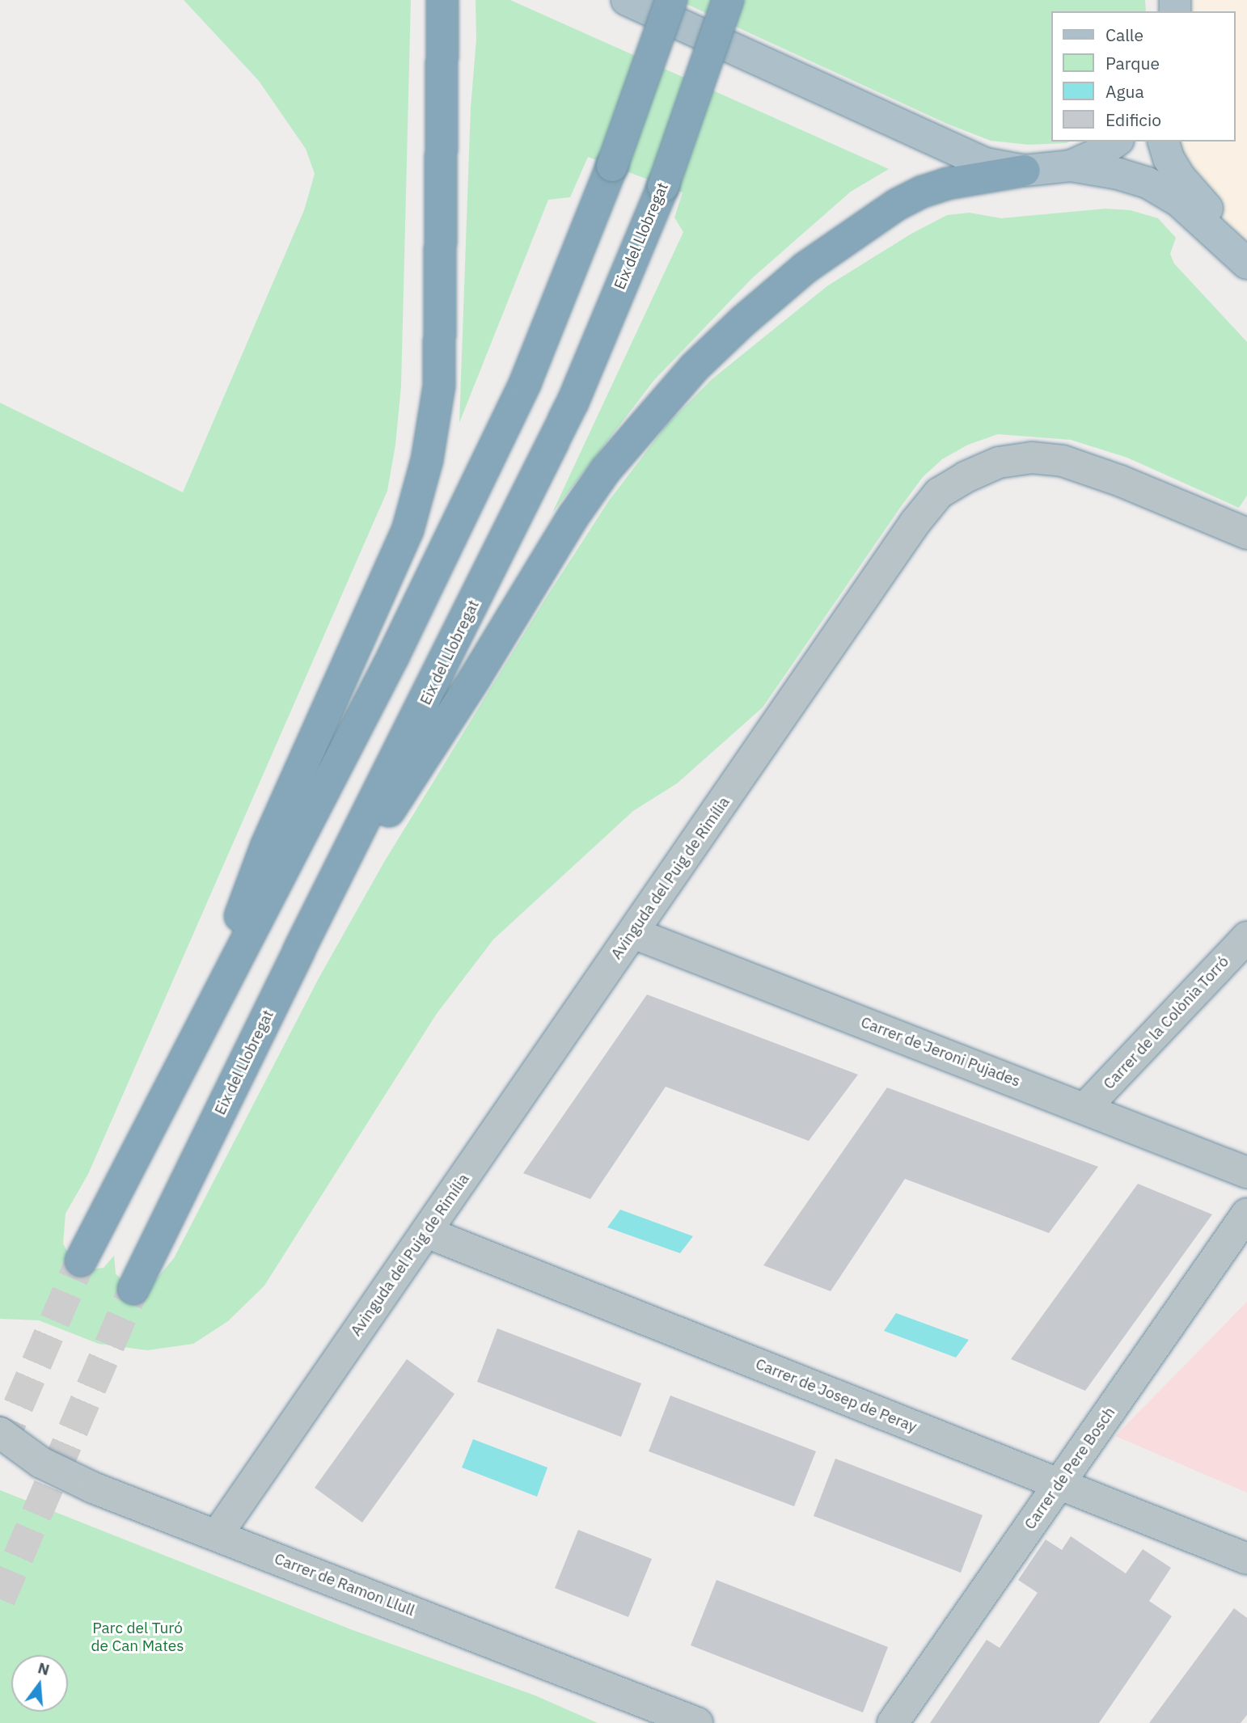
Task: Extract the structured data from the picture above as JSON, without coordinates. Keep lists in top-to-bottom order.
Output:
{
  "streets": {
    "highway": ["Eix del Llobregat"],
    "street": [
      "Avinguda del Puig de Rimília",
      "Carrer de la Colònia Torró",
      "Carrer de Jeroni Pujades",
      "Carrer de Josep de Peray",
      "Carrer de Pere Bosch",
      "Carrer de Ramon Llull"
    ]
  },
  "crossings": [
    ["Avinguda del Puig de Rimília", "Carrer de Jeroni Pujades"],
    ["Avinguda del Puig de Rimília", "Carrer de Josep de Peray"],
    ["Avinguda del Puig de Rimília", "Carrer de Ramon Llull"],
    ["Carrer de la Colònia Torró", "Carrer de Jeroni Pujades"],
    ["Carrer de Josep de Peray", "Carrer de Pere Bosch"]
  ],
  "parks": ["Parc del Turó de Can Mates"],
  "legend": [
    "Calle",
    "Parque",
    "Agua",
    "Edificio"
  ],
  "north": "top"
}
